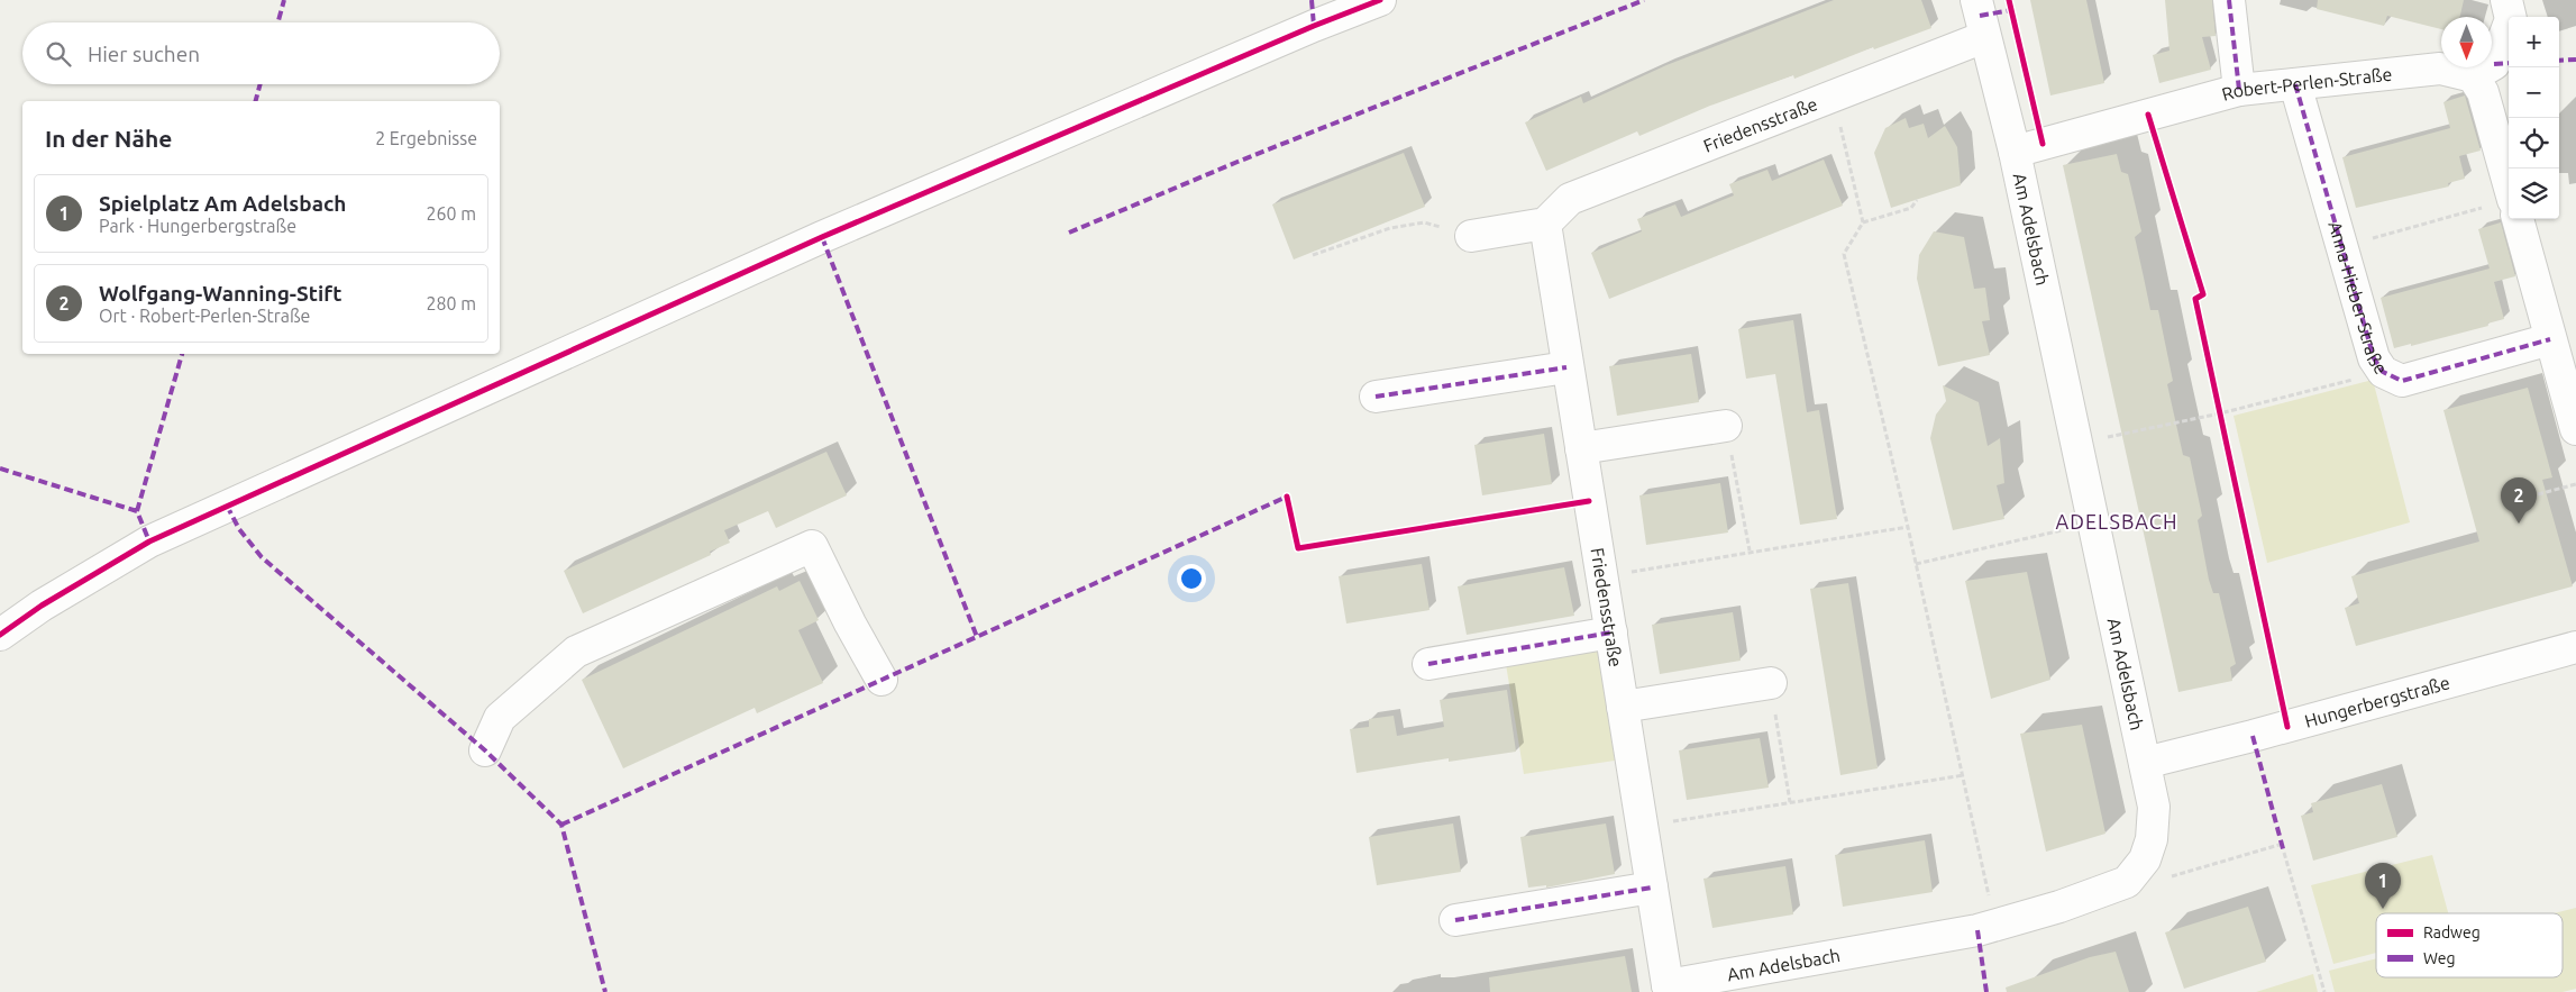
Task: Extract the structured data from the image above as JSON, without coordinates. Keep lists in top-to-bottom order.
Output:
{
  "streets": {
    "street": [
      "Robert-Perlen-Straße",
      "Friedensstraße",
      "Am Adelsbach",
      "Anna-Hieber-Straße",
      "Hungerbergstraße"
    ]
  },
  "crossings": [
    ["Robert-Perlen-Straße", "Am Adelsbach"],
    ["Robert-Perlen-Straße", "Anna-Hieber-Straße"],
    ["Friedensstraße", "Am Adelsbach"],
    ["Am Adelsbach", "Hungerbergstraße"]
  ],
  "districts": ["ADELSBACH"],
  "legend": ["Radweg", "Weg"],
  "north": "bottom",
  "page": {
    "map_buttons": ["+", "−"],
    "search": "Hier suchen",
    "heading": ["In der Nähe", "2 Ergebnisse"],
    "list": [
      {
        "mark": "1",
        "name": "Spielplatz Am Adelsbach",
        "note": "Park · Hungerbergstraße",
        "value": "260 m"
      },
      {
        "mark": "2",
        "name": "Wolfgang-Wanning-Stift",
        "note": "Ort · Robert-Perlen-Straße",
        "value": "280 m"
      }
    ],
    "pins": ["2", "1"]
  }
}
